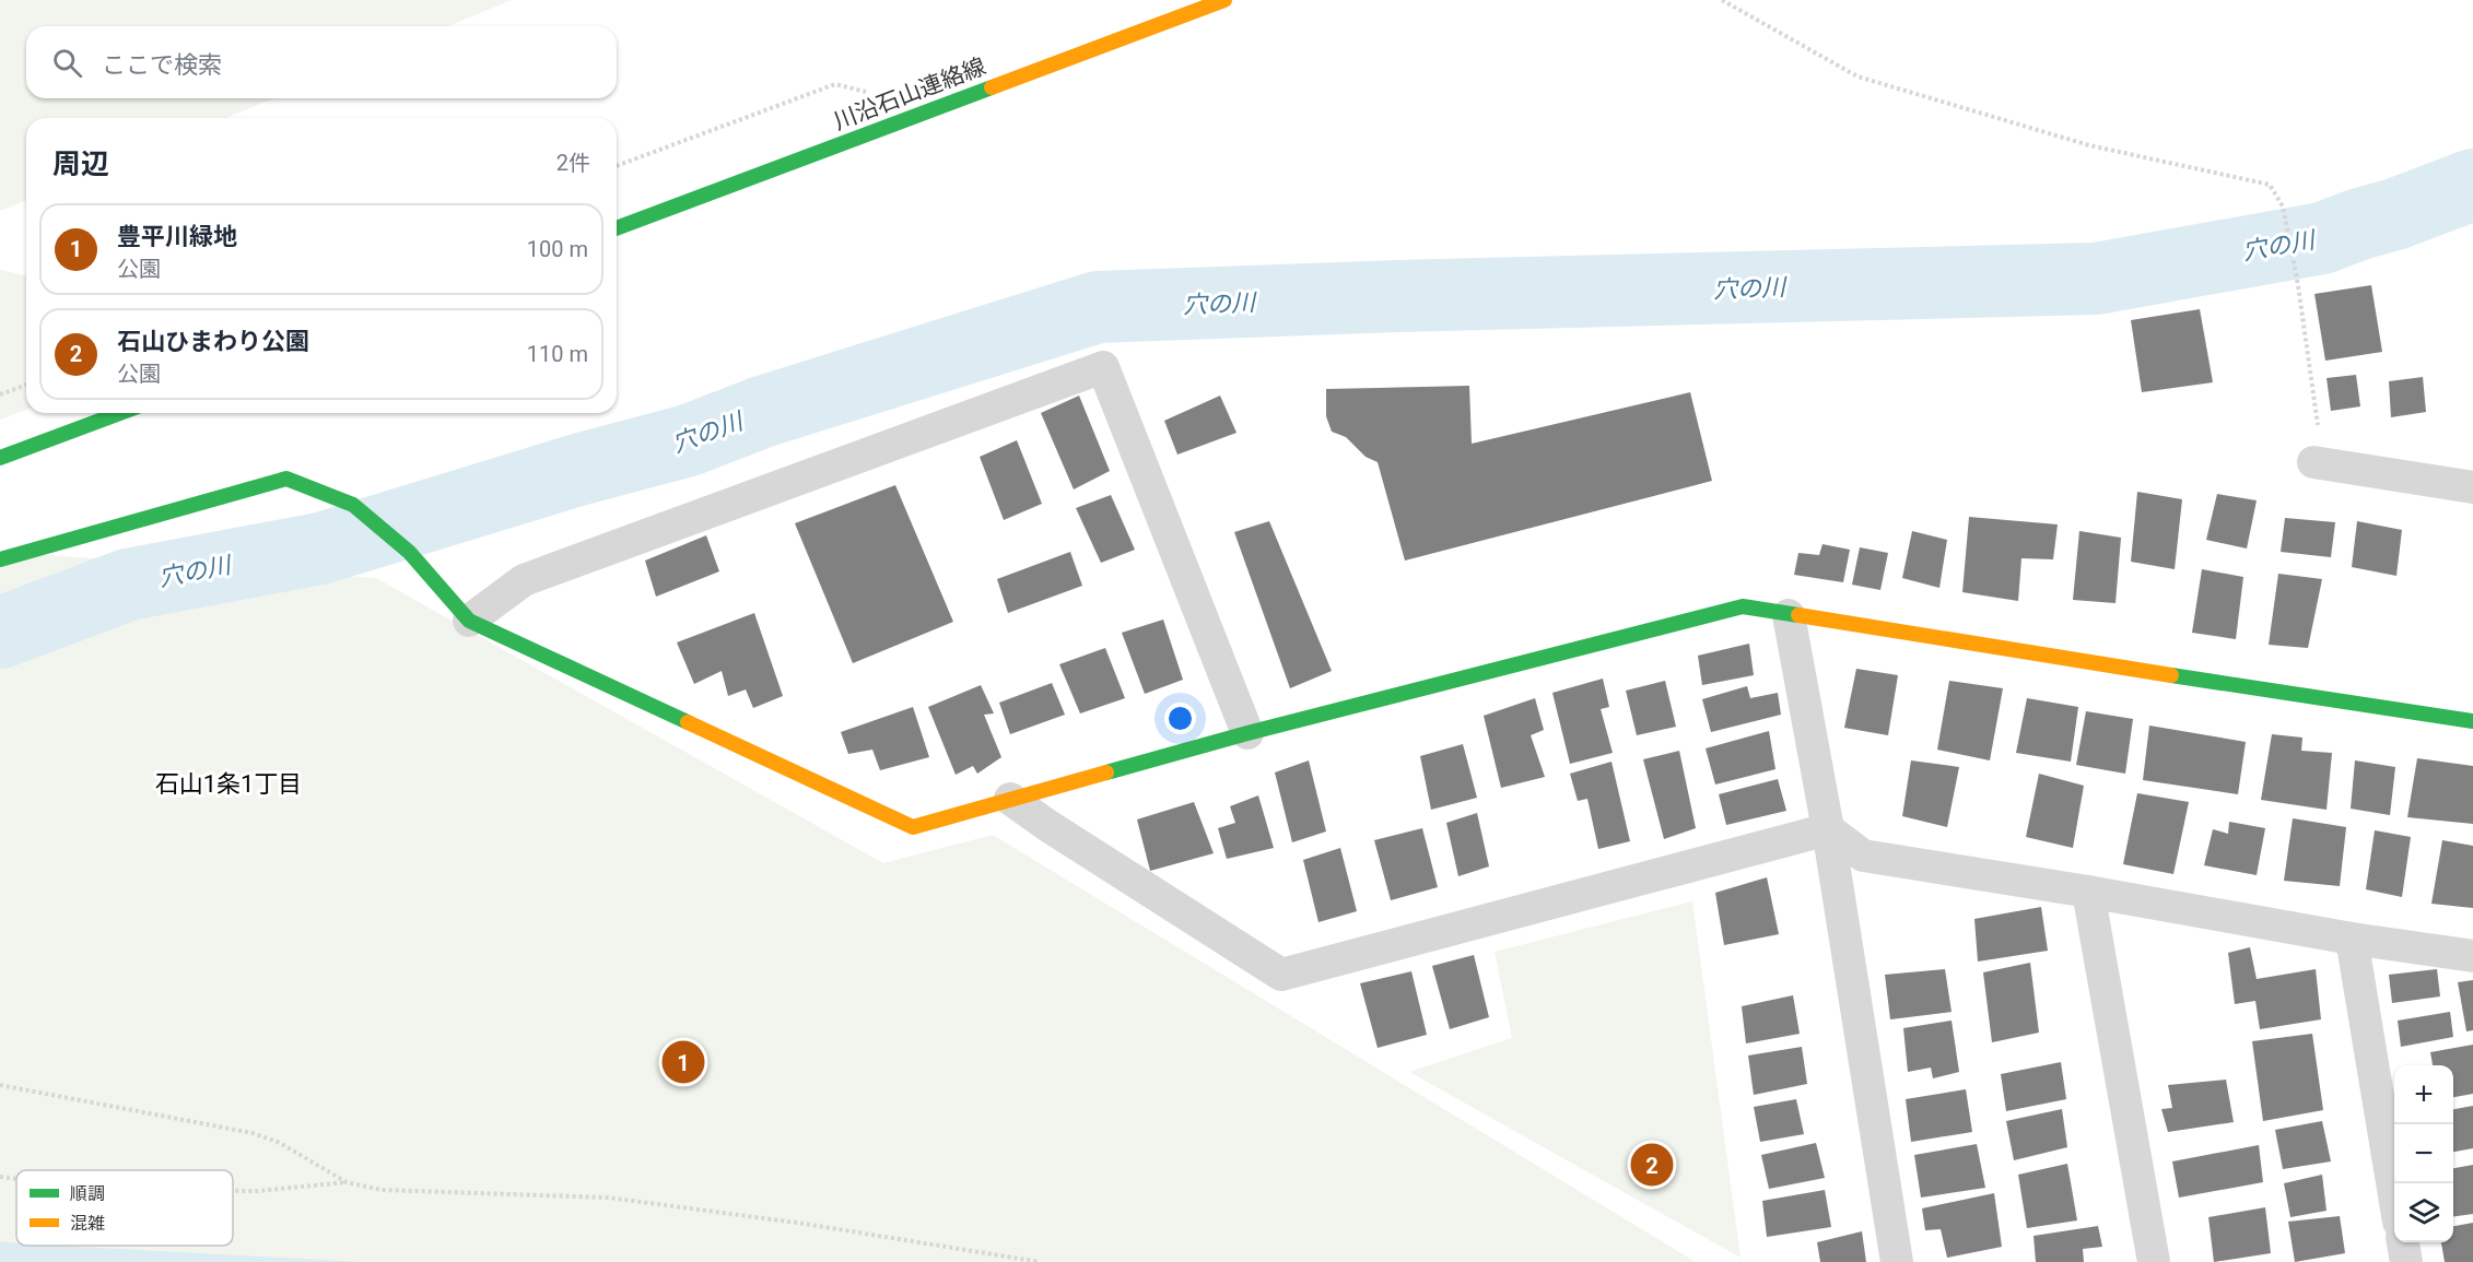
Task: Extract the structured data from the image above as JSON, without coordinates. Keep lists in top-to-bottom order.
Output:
{
  "streets": {
    "street": ["川沿石山連絡線"]
  },
  "districts": ["石山1条1丁目"],
  "water": ["穴の川"],
  "legend": ["順調", "混雑"],
  "page": {
    "search": "ここで検索",
    "heading": ["周辺", "2件"],
    "list": [
      {
        "mark": "1",
        "name": "豊平川緑地",
        "note": "公園",
        "value": "100 m"
      },
      {
        "mark": "2",
        "name": "石山ひまわり公園",
        "note": "公園",
        "value": "110 m"
      }
    ],
    "pins": ["1", "2"],
    "map_buttons": ["+", "−"]
  }
}
